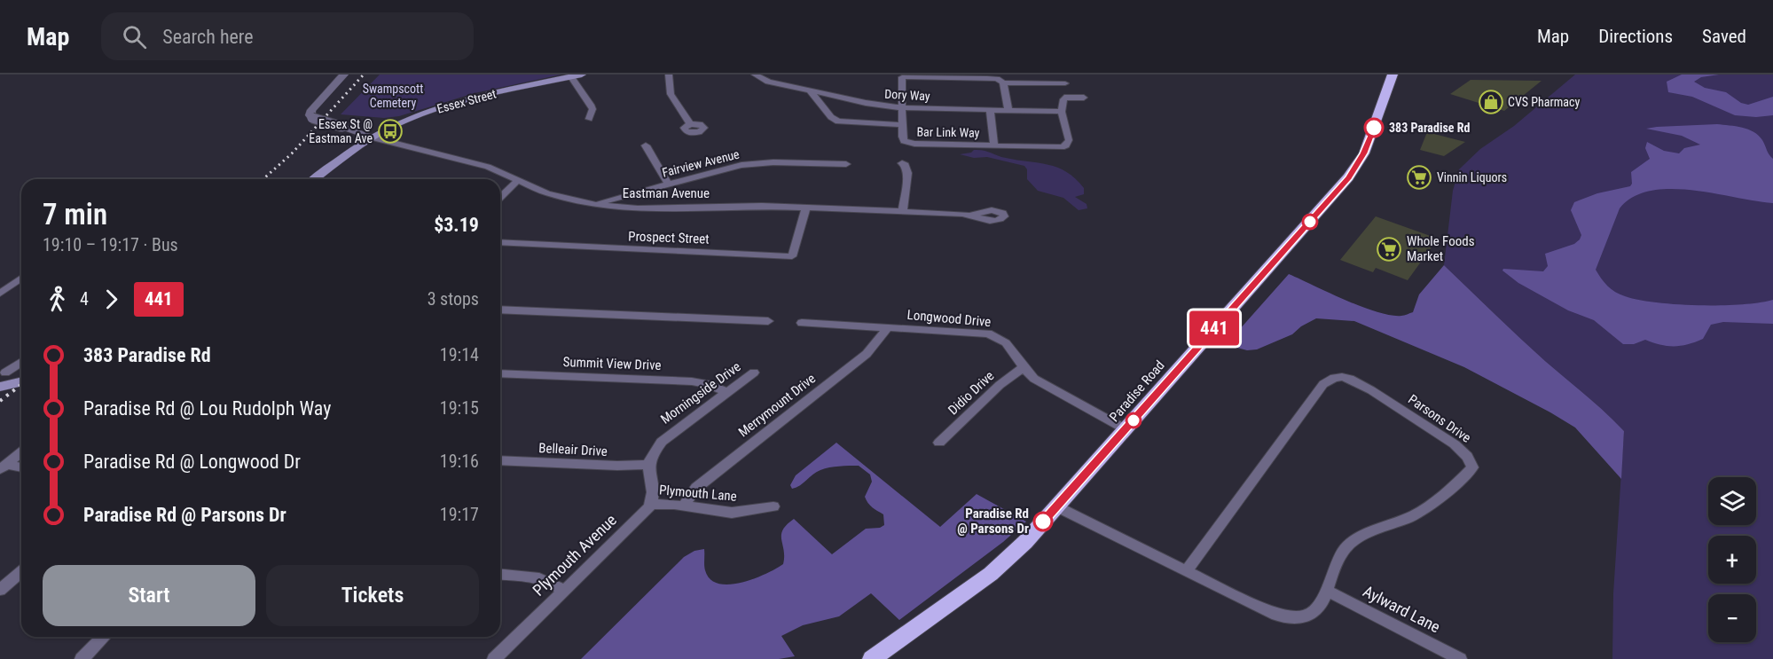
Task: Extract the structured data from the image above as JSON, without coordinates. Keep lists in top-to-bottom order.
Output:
{
  "streets": {
    "highway": ["Paradise Road"],
    "main road": ["Essex Street"],
    "street": [
      "Dory Way",
      "Bar Link Way",
      "Fairview Avenue",
      "Eastman Avenue",
      "Prospect Street",
      "Longwood Drive",
      "Summit View Drive",
      "Morningside Drive",
      "Didio Drive",
      "Merrymount Drive",
      "Parsons Drive",
      "Belleair Drive",
      "Plymouth Lane",
      "Plymouth Avenue",
      "Aylward Lane"
    ]
  },
  "crossings": [
    ["Dory Way", "Bar Link Way"],
    ["Essex Street", "Eastman Avenue"],
    ["Fairview Avenue", "Eastman Avenue"],
    ["Eastman Avenue", "Prospect Street"],
    ["Longwood Drive", "Paradise Road"],
    ["Longwood Drive", "Didio Drive"],
    ["Longwood Drive", "Merrymount Drive"],
    ["Summit View Drive", "Morningside Drive"],
    ["Paradise Road", "Parsons Drive"],
    ["Morningside Drive", "Belleair Drive"],
    ["Merrymount Drive", "Plymouth Lane"],
    ["Parsons Drive", "Aylward Lane"],
    ["Plymouth Lane", "Plymouth Avenue"]
  ],
  "parks": ["Swampscott Cemetery"],
  "places": {
    "shop": ["CVS Pharmacy"],
    "other": ["383 Paradise Rd", "Paradise Rd @ Parsons Dr"],
    "bus stop": ["Essex St @ Eastman Ave"],
    "supermarket": ["Vinnin Liquors", "Whole Foods Market"]
  },
  "lines": ["bus line 441"],
  "page": {
    "header": "Map",
    "search": "Search here",
    "nav": ["Map", "Directions", "Saved"],
    "on_map": "441",
    "heading": ["7 min", "19:10 – 19:17 · Bus", "$3.19"],
    "legs": ["4", "441", "3 stops"],
    "list": [
      {
        "name": "383 Paradise Rd",
        "value": "19:14"
      },
      {
        "name": "Paradise Rd @ Lou Rudolph Way",
        "value": "19:15"
      },
      {
        "name": "Paradise Rd @ Longwood Dr",
        "value": "19:16"
      },
      {
        "name": "Paradise Rd @ Parsons Dr",
        "value": "19:17"
      }
    ],
    "map_buttons": ["+", "−"],
    "buttons": ["Start", "Tickets"]
  }
}
